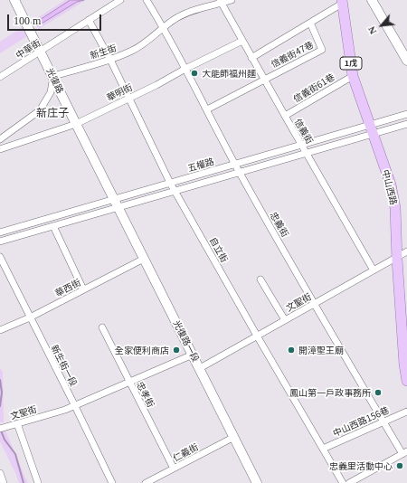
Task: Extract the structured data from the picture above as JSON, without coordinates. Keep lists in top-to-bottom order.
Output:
{
  "streets": {
    "main road": ["1戊", "中山西路"],
    "street": [
      "中華街",
      "新生街",
      "信義街47巷",
      "光復路",
      "信義街61巷",
      "華明街",
      "信義街",
      "五權路",
      "忠義街",
      "自立街",
      "華西街",
      "文聖街",
      "光復路一段",
      "新生街一段",
      "忠孝街",
      "中山西路156巷",
      "仁義街"
    ]
  },
  "crossings": [
    ["中華街", "光復路"],
    ["中華街", "自立街"],
    ["新生街", "光復路"],
    ["新生街", "信義街"],
    ["新生街", "忠義街"],
    ["新生街", "自立街"],
    ["信義街47巷", "信義街"],
    ["光復路", "華明街"],
    ["光復路", "五權路"],
    ["光復路", "光復路一段"],
    ["信義街61巷", "信義街"],
    ["信義街61巷", "中山西路"],
    ["華明街", "信義街"],
    ["華明街", "忠義街"],
    ["華明街", "自立街"],
    ["信義街", "五權路"],
    ["信義街", "文聖街"],
    ["五權路", "中山西路"],
    ["五權路", "忠義街"],
    ["五權路", "自立街"],
    ["五權路", "光復路一段"],
    ["中山西路", "文聖街"],
    ["忠義街", "文聖街"],
    ["忠義街", "中山西路156巷"],
    ["自立街", "文聖街"],
    ["自立街", "中山西路156巷"],
    ["華西街", "光復路一段"],
    ["華西街", "新生街一段"],
    ["文聖街", "光復路一段"],
    ["文聖街", "新生街一段"],
    ["文聖街", "忠孝街"],
    ["光復路一段", "仁義街"],
    ["忠孝街", "仁義街"]
  ],
  "districts": ["新庄子"],
  "places": [
    "大能師福州麵",
    "全家便利商店",
    "開漳聖王廟",
    "鳳山第一戶政事務所",
    "忠義里活動中心"
  ],
  "scale_bar": "100 m",
  "north": "bottom left"
}
